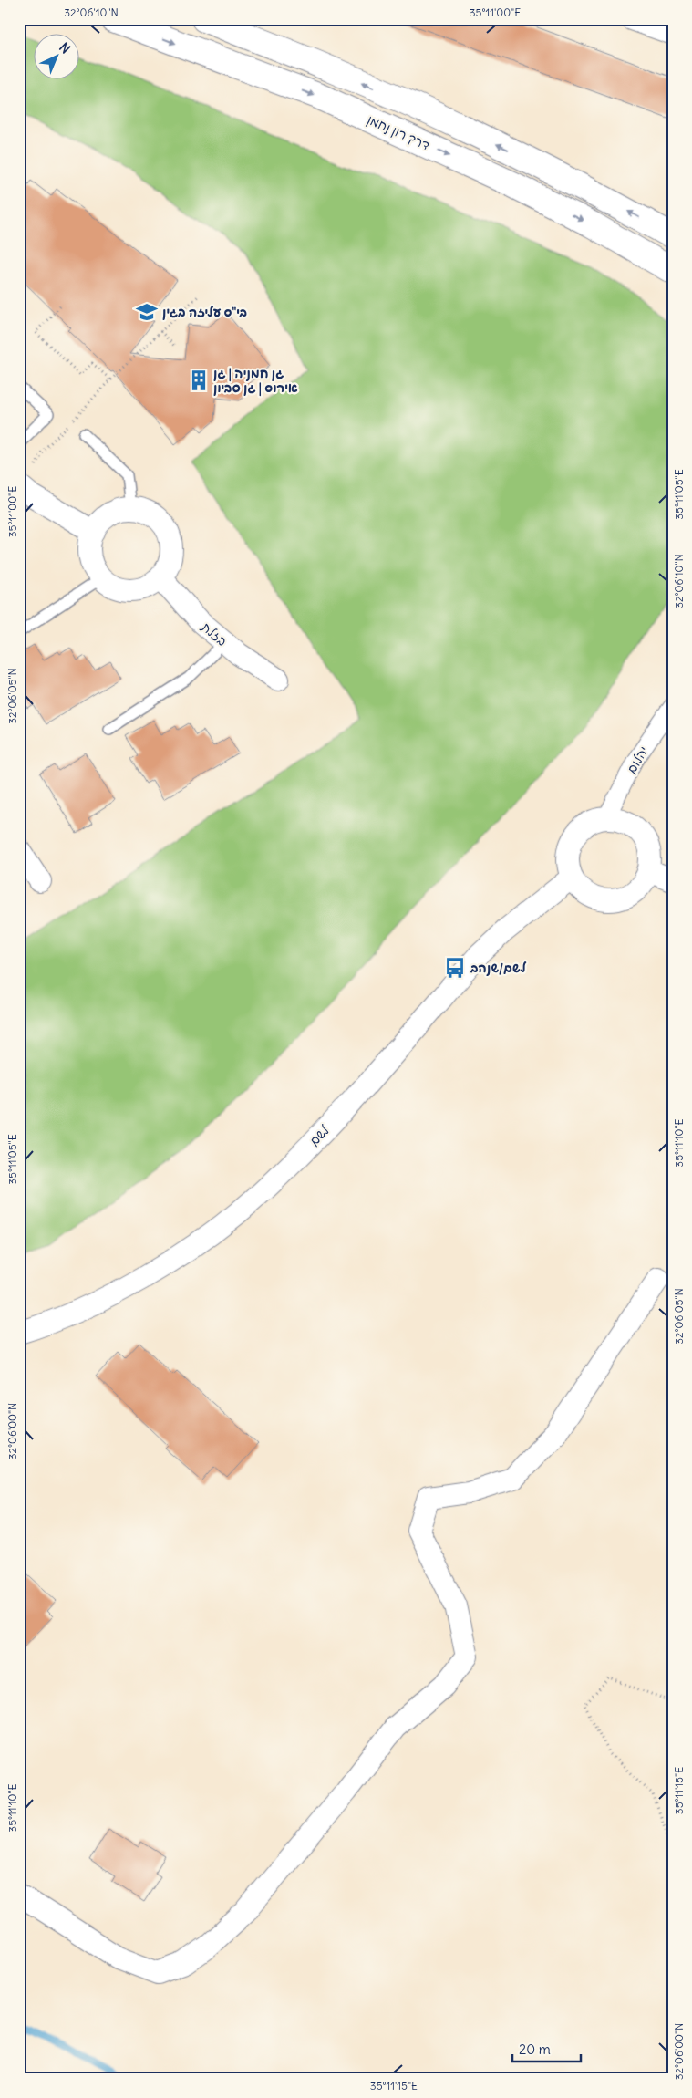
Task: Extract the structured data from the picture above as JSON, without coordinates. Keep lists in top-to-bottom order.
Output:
{
  "streets": {
    "main road": ["דרך רון נחמן"],
    "street": ["בזלת", "יהלום", "לשם"]
  },
  "crossings": [
    ["יהלום", "לשם"]
  ],
  "places": {
    "school or university": ["בי\"ס עליזה בגין"],
    "building": ["גן חמניה | גן אירוס | גן סביון"],
    "bus stop": ["לשם/שנהב"]
  },
  "scale_bar": "20 m",
  "north": "top right",
  "coordinates": [
    "32°06'10\"N",
    "35°11'00\"E",
    "35°11'05\"E",
    "32°06'05\"N",
    "35°11'10\"E",
    "32°06'00\"N",
    "35°11'15\"E"
  ]
}
